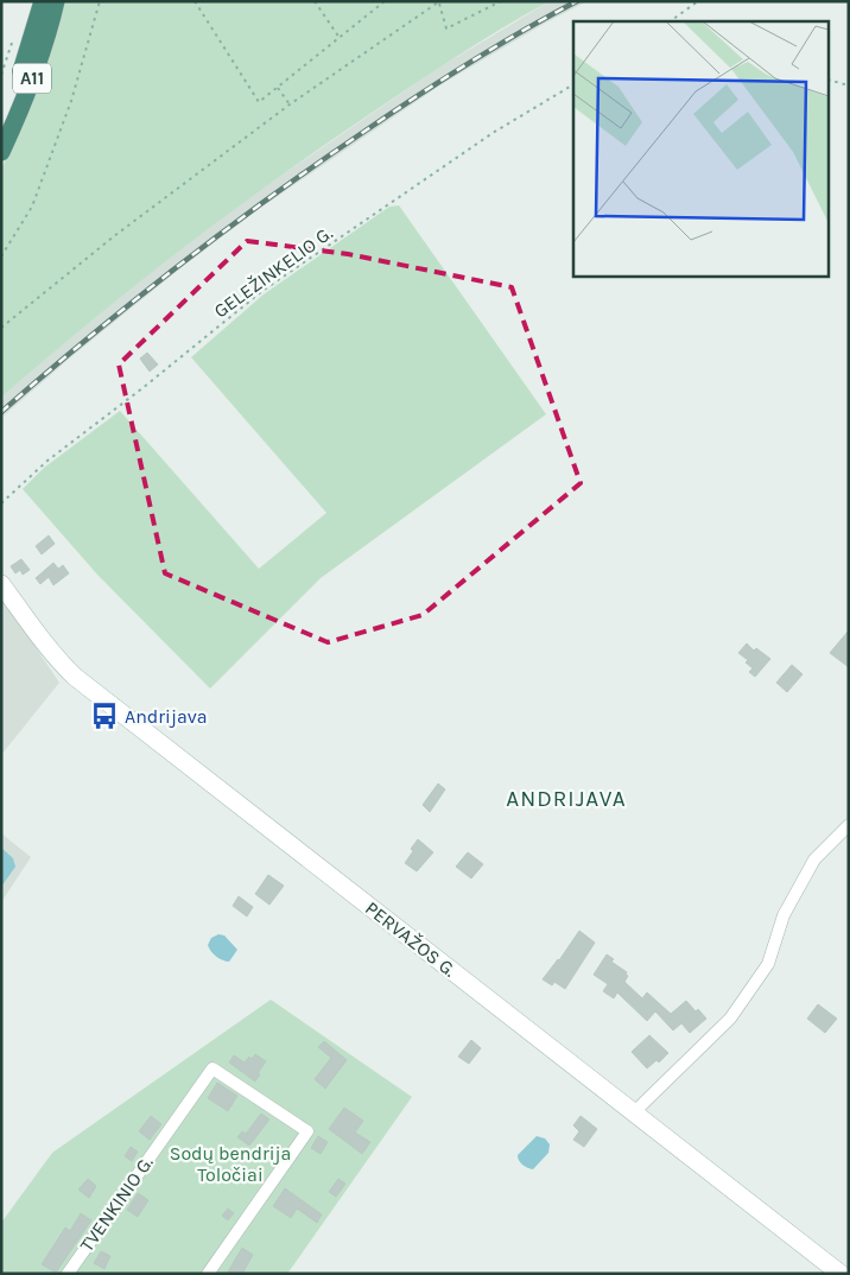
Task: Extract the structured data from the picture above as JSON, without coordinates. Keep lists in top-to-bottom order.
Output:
{
  "streets": {
    "highway": ["A11"],
    "main road": ["PERVAŽOS G."],
    "street": ["TVENKINIO G."],
    "path": ["GELEŽINKELIO G."]
  },
  "districts": ["ANDRIJAVA"],
  "parks": ["Sodų bendrija Toločiai"],
  "places": {
    "bus stop": ["Andrijava"]
  }
}
